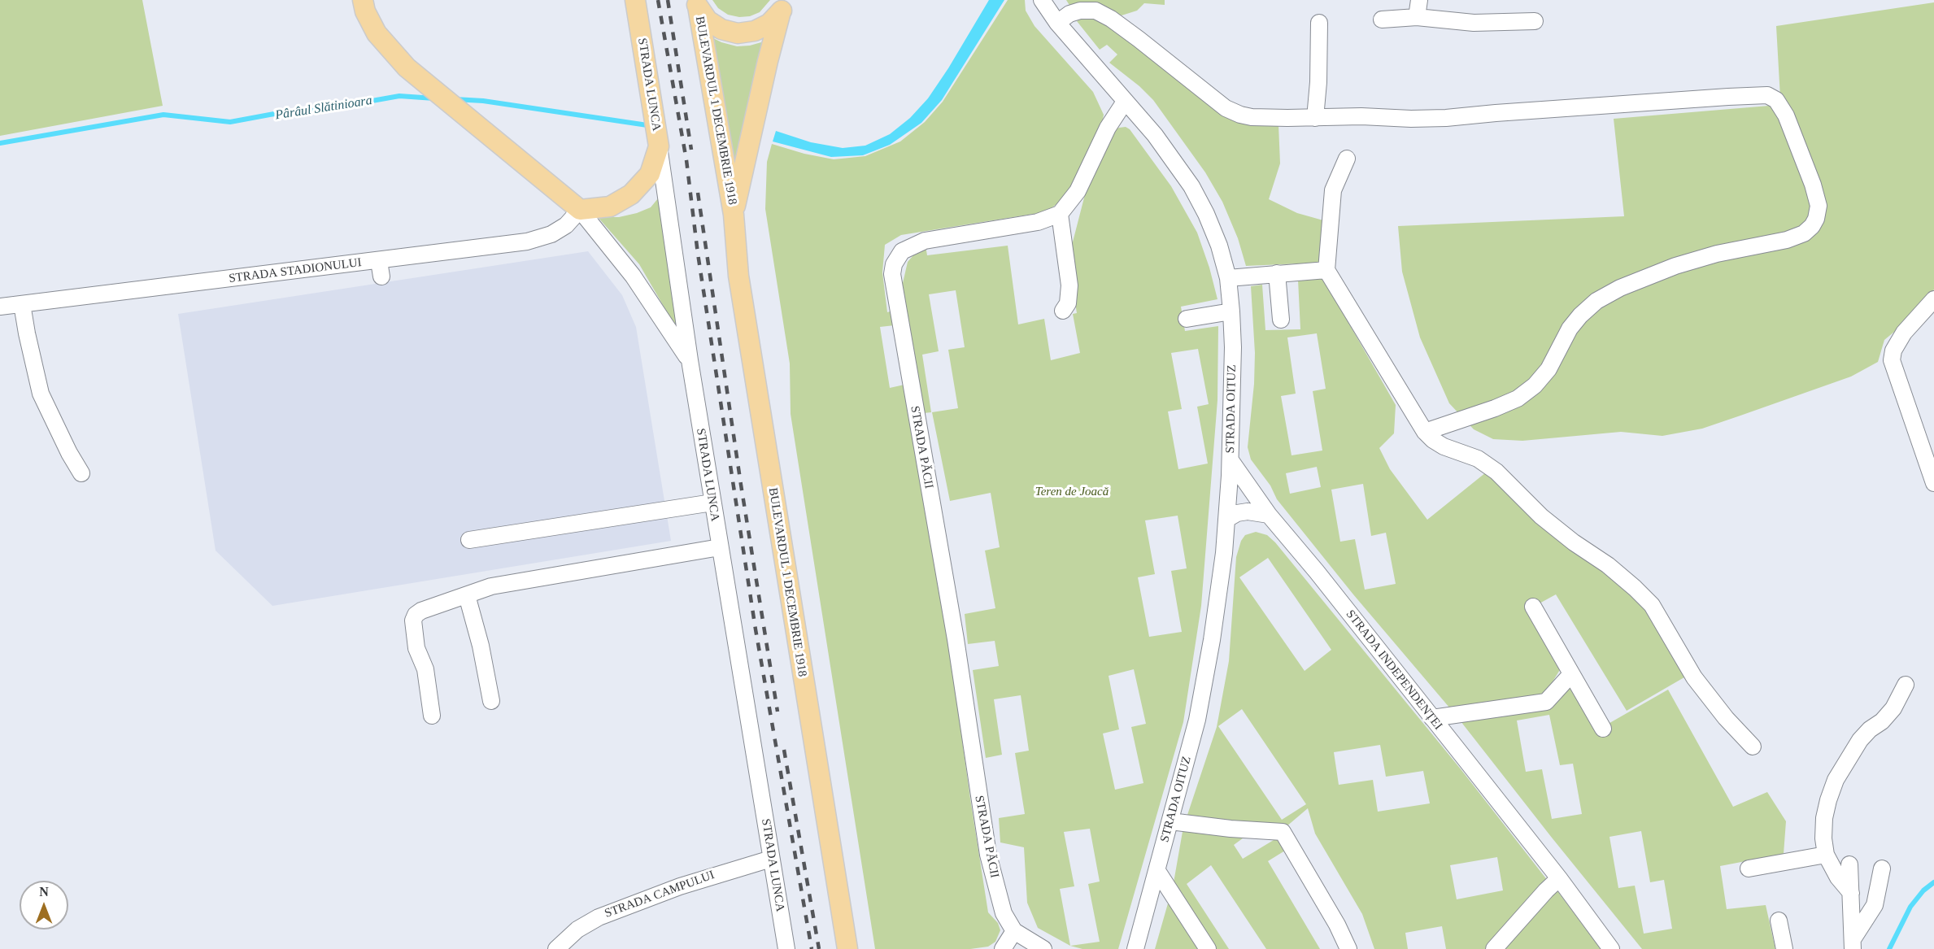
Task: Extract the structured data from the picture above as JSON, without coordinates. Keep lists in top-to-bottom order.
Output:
{
  "streets": {
    "main road": ["STRADA LUNCA", "BULEVARDUL 1 DECEMBRIE 1918"],
    "street": [
      "STRADA STADIONULUI",
      "STRADA OITUZ",
      "STRADA PĂCII",
      "STRADA INDEPENDENȚEI",
      "STRADA CAMPULUI"
    ]
  },
  "crossings": [
    ["STRADA LUNCA", "STRADA CAMPULUI"],
    ["STRADA OITUZ", "STRADA INDEPENDENȚEI"]
  ],
  "water": ["Pârâul Slătinioara"],
  "parks": ["Teren de Joacă"],
  "north": "top"
}
